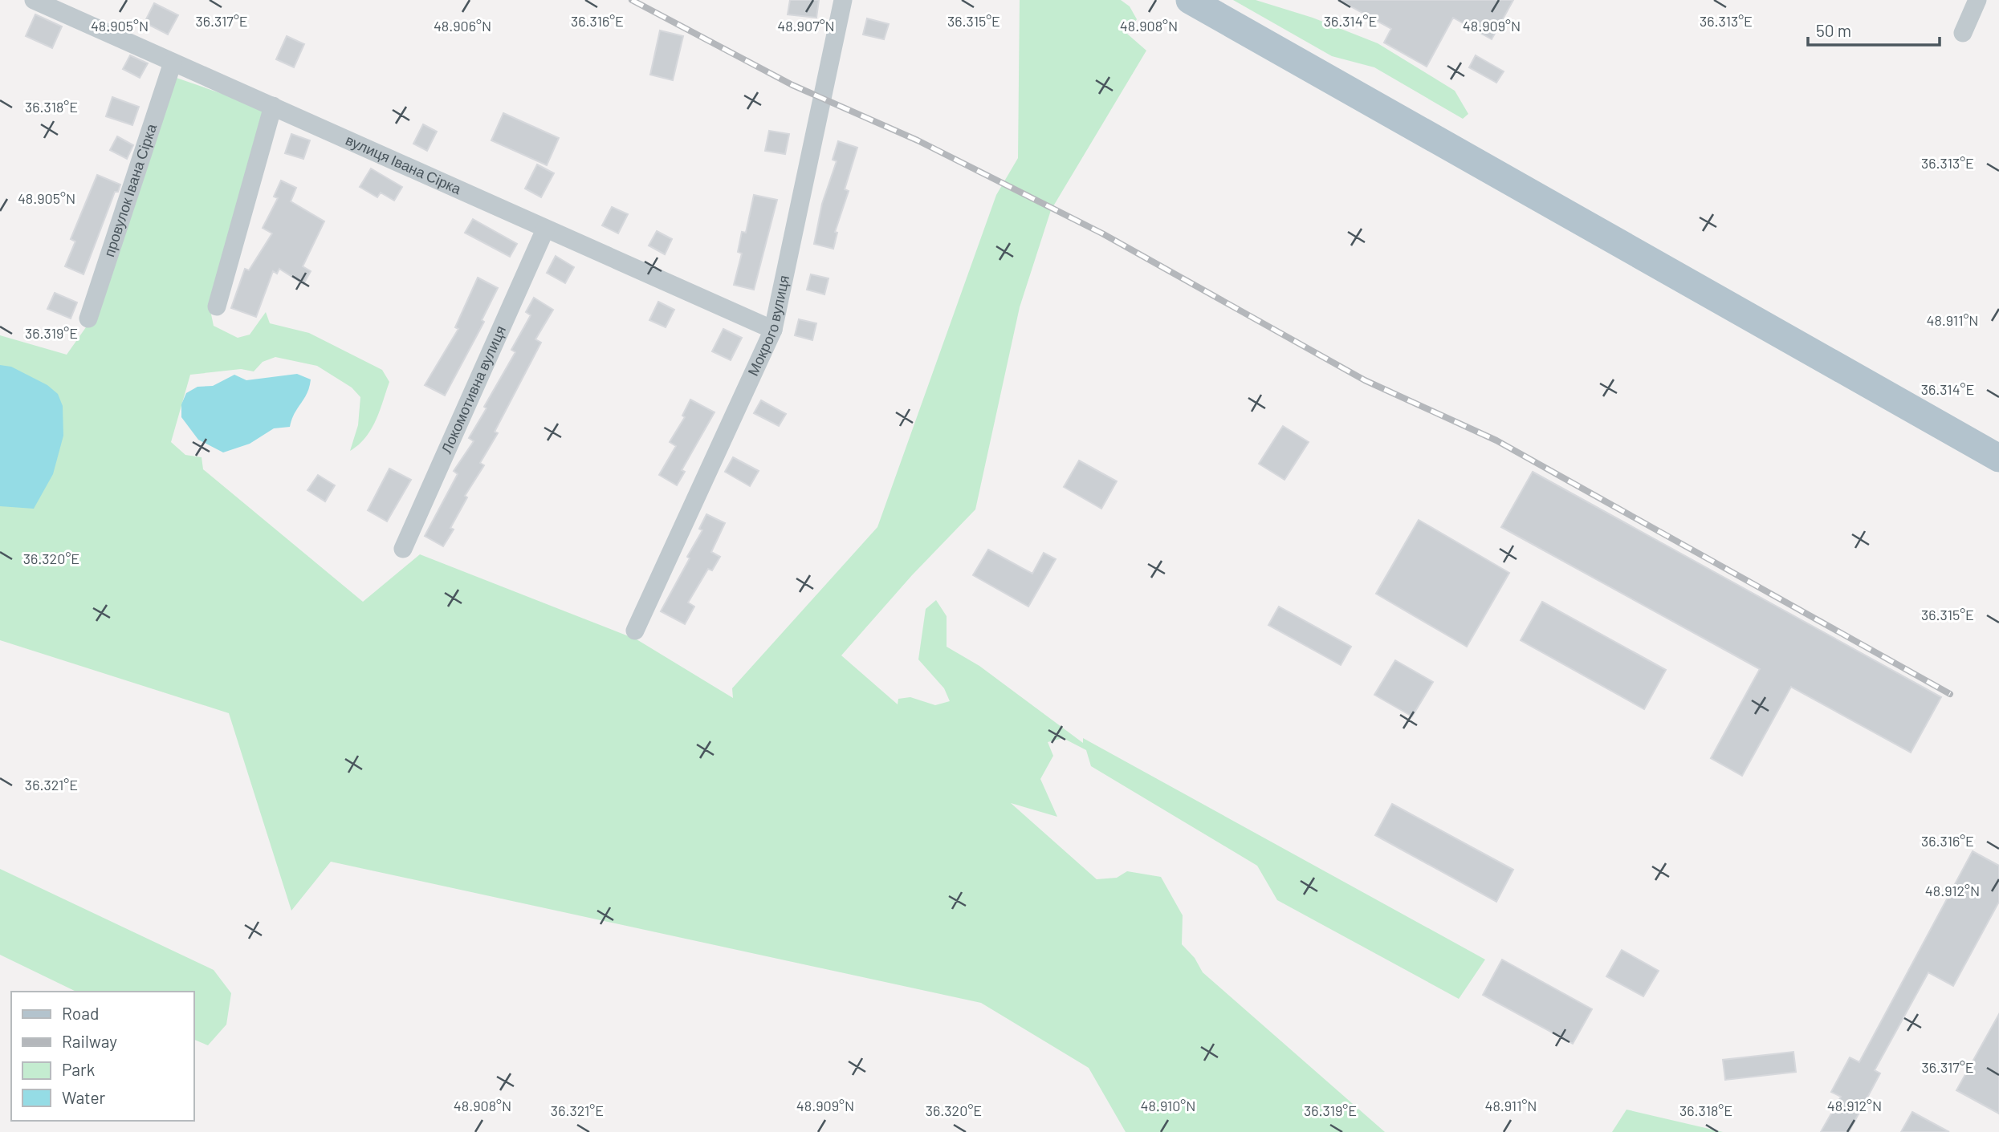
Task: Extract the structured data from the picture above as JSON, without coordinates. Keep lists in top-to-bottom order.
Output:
{
  "streets": {
    "street": [
      "вулиця Івана Сірка",
      "провулок Івана Сірка",
      "Мокрого вулиця",
      "Локомотивна вулиця"
    ]
  },
  "crossings": [
    ["вулиця Івана Сірка", "провулок Івана Сірка"],
    ["вулиця Івана Сірка", "Мокрого вулиця"],
    ["вулиця Івана Сірка", "Локомотивна вулиця"]
  ],
  "legend": [
    "Road",
    "Railway",
    "Park",
    "Water"
  ],
  "scale_bar": "50 m",
  "coordinates": [
    "36.317°E",
    "36.316°E",
    "36.315°E",
    "36.314°E",
    "36.313°E",
    "48.905°N",
    "48.908°N",
    "48.906°N",
    "48.907°N",
    "48.909°N",
    "36.318°E",
    "48.911°N",
    "36.319°E",
    "36.320°E",
    "36.321°E",
    "48.912°N",
    "48.910°N"
  ]
}
